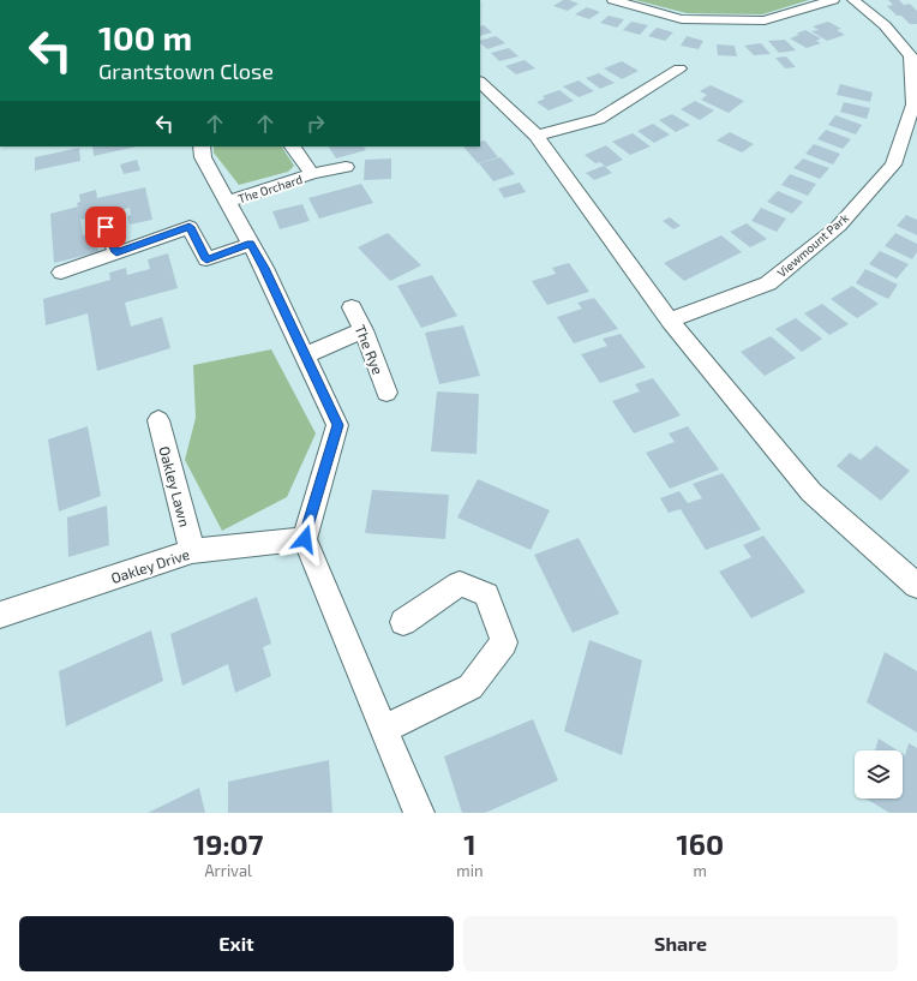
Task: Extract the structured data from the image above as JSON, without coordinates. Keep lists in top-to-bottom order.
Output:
{
  "streets": {
    "street": [
      "The Orchard",
      "Viewmount Park",
      "The Rye",
      "Oakley Lawn",
      "Oakley Drive"
    ]
  },
  "crossings": [
    ["Oakley Lawn", "Oakley Drive"]
  ],
  "page": {
    "turn": ["100 m", "Grantstown Close"],
    "eta": [
      "19:07",
      "Arrival",
      "1",
      "min",
      "160",
      "m"
    ],
    "buttons": ["Exit", "Share"]
  }
}
